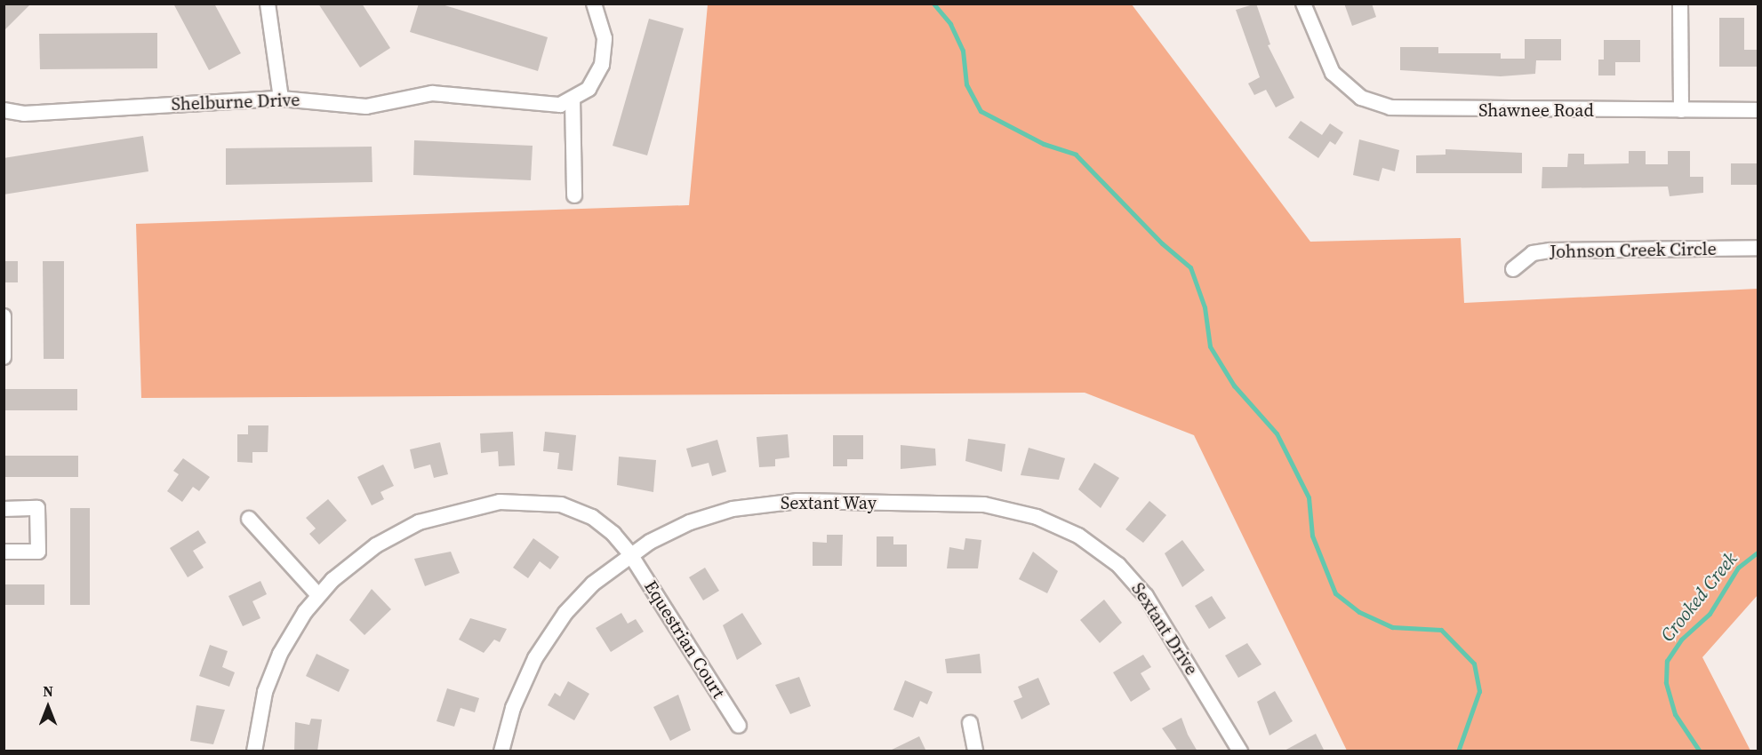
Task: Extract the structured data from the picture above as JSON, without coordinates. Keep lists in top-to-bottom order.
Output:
{
  "streets": {
    "street": [
      "Shelburne Drive",
      "Shawnee Road",
      "Johnson Creek Circle",
      "Sextant Way",
      "Sextant Drive",
      "Equestrian Court"
    ]
  },
  "crossings": [
    ["Sextant Way", "Sextant Drive"],
    ["Sextant Way", "Equestrian Court"]
  ],
  "water": ["Crooked Creek"],
  "north": "top"
}
